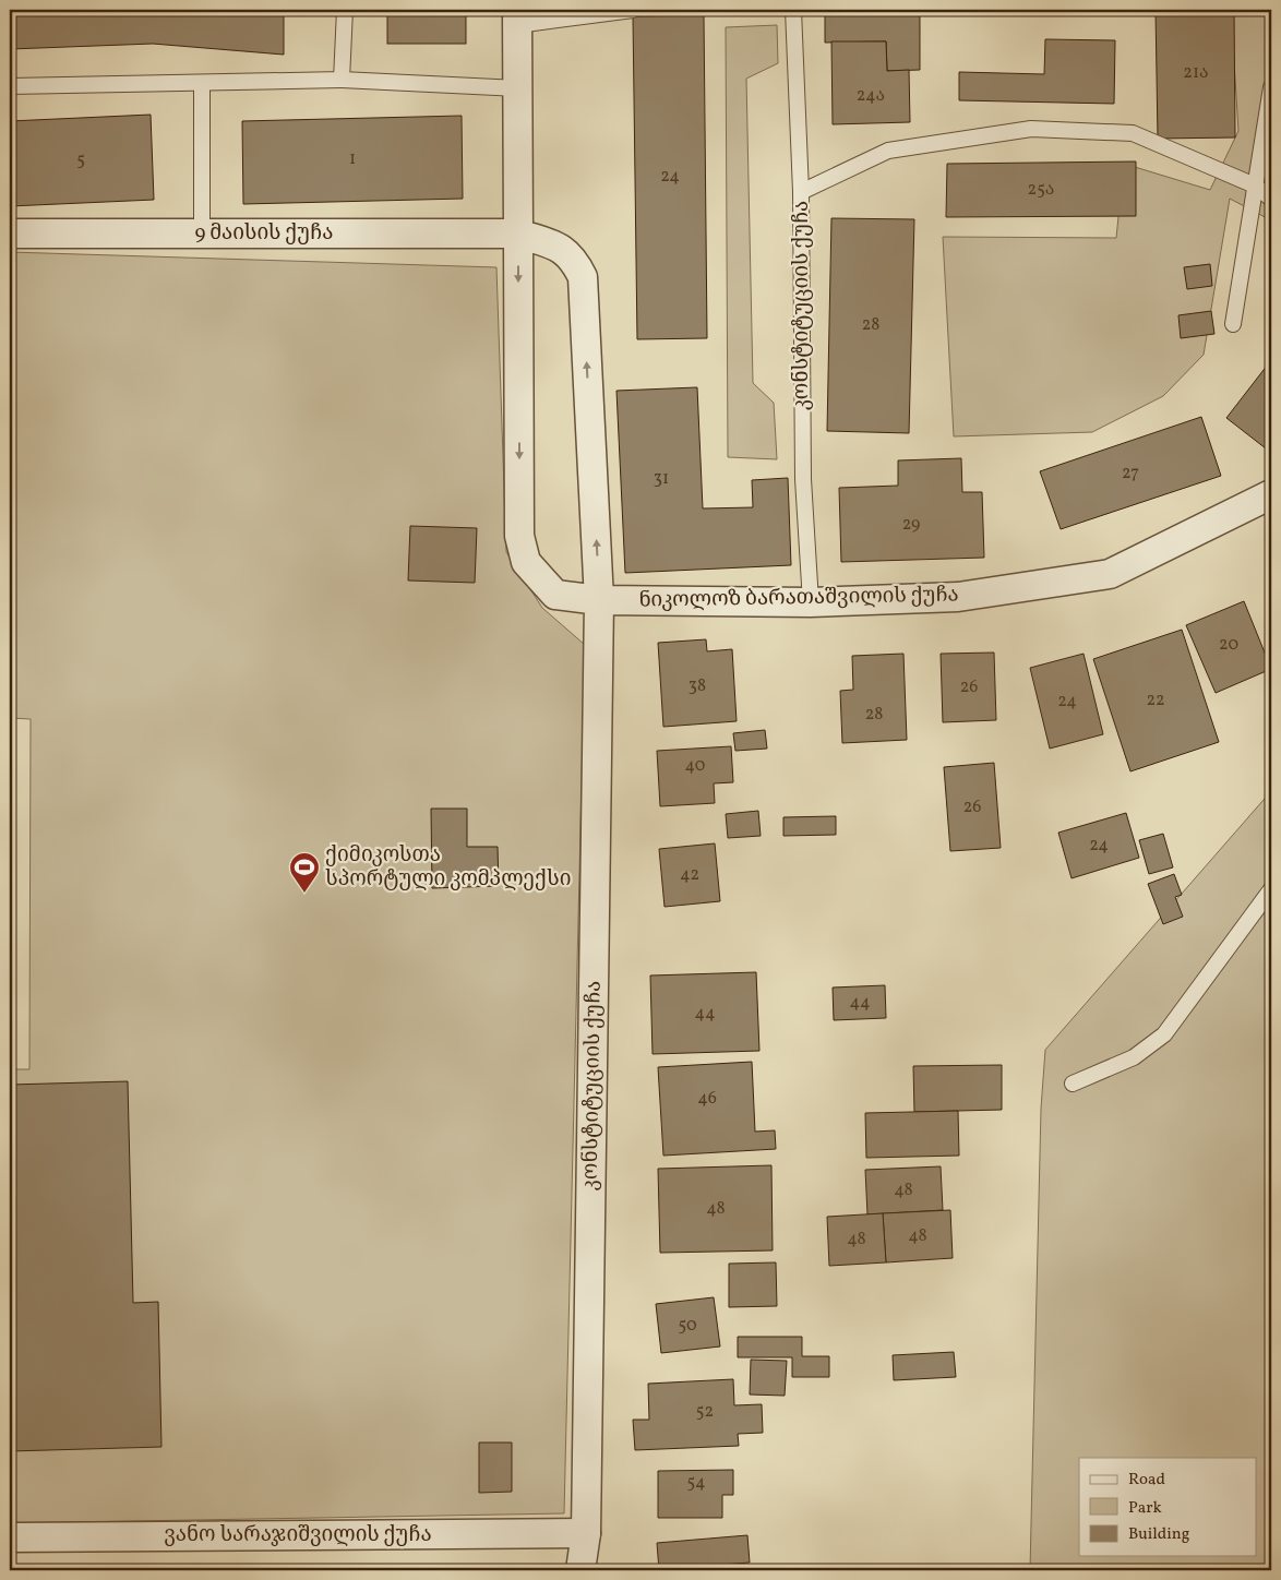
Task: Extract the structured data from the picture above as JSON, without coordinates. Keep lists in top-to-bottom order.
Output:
{
  "streets": {
    "street": [
      "9 მაისის ქუჩა",
      "კონსტიტუციის ქუჩა",
      "ნიკოლოზ ბარათაშვილის ქუჩა",
      "ვანო სარაჯიშვილის ქუჩა"
    ]
  },
  "crossings": [
    ["9 მაისის ქუჩა", "კონსტიტუციის ქუჩა"],
    ["კონსტიტუციის ქუჩა", "ნიკოლოზ ბარათაშვილის ქუჩა"],
    ["კონსტიტუციის ქუჩა", "ვანო სარაჯიშვილის ქუჩა"]
  ],
  "places": {
    "sports": ["ქიმიკოსთა სპორტული კომპლექსი"]
  },
  "house_numbers": [
    "21ა",
    "24ა",
    "1",
    "5",
    "24",
    "25ა",
    "28",
    "27",
    "31",
    "29",
    "20",
    "38",
    "26",
    "22",
    "24",
    "28",
    "40",
    "26",
    "24",
    "42",
    "44",
    "44",
    "46",
    "48",
    "48",
    "48",
    "48",
    "50",
    "52",
    "54"
  ],
  "legend": ["Road", "Park", "Building"]
}
